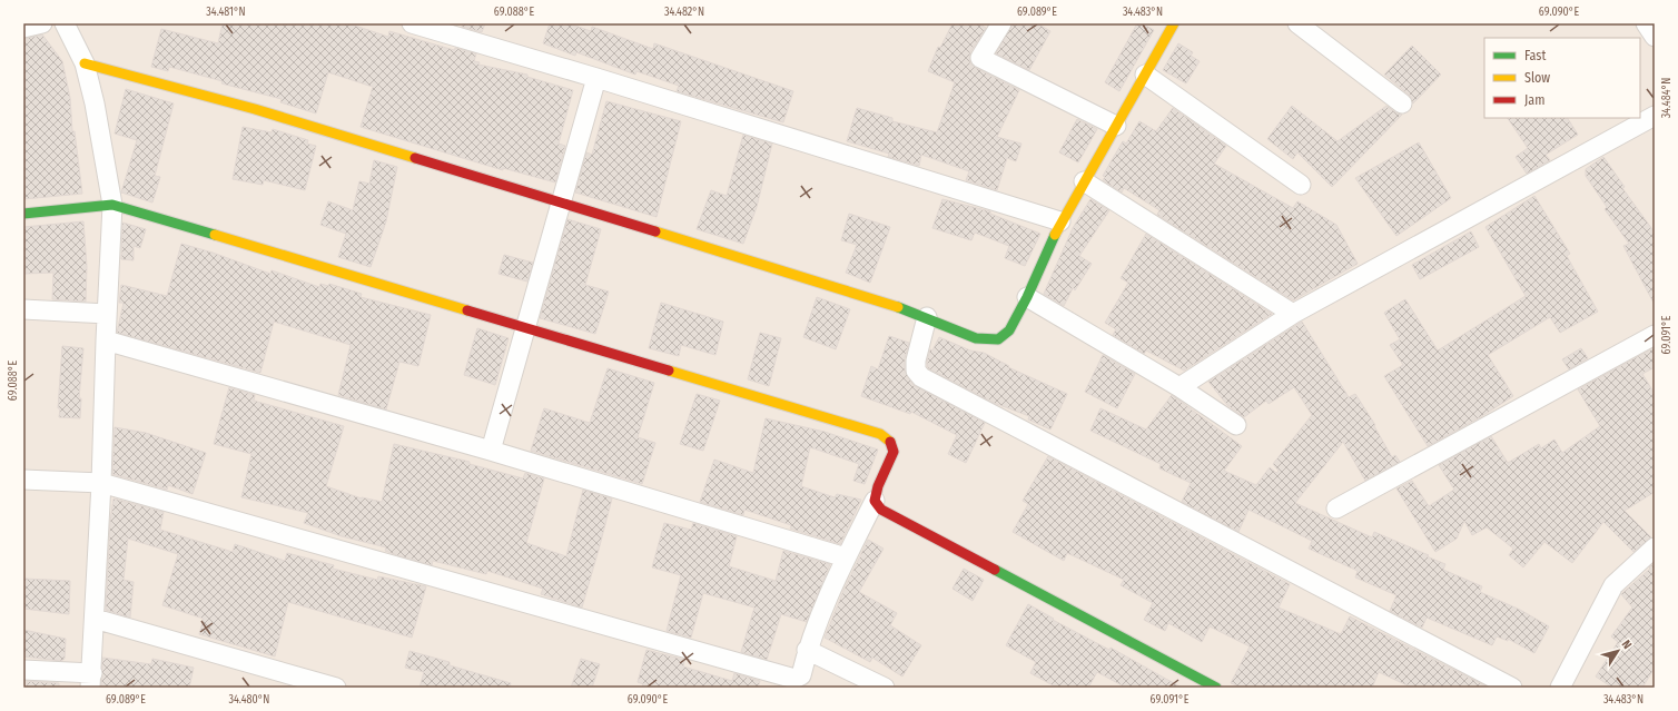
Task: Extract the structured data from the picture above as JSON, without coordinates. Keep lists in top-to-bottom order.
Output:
{
  "legend": ["Fast", "Slow", "Jam"],
  "north": "top right",
  "coordinates": [
    "34.481°N",
    "69.088°E",
    "34.482°N",
    "69.089°E",
    "34.483°N",
    "69.090°E",
    "34.484°N",
    "69.091°E",
    "34.480°N"
  ]
}
